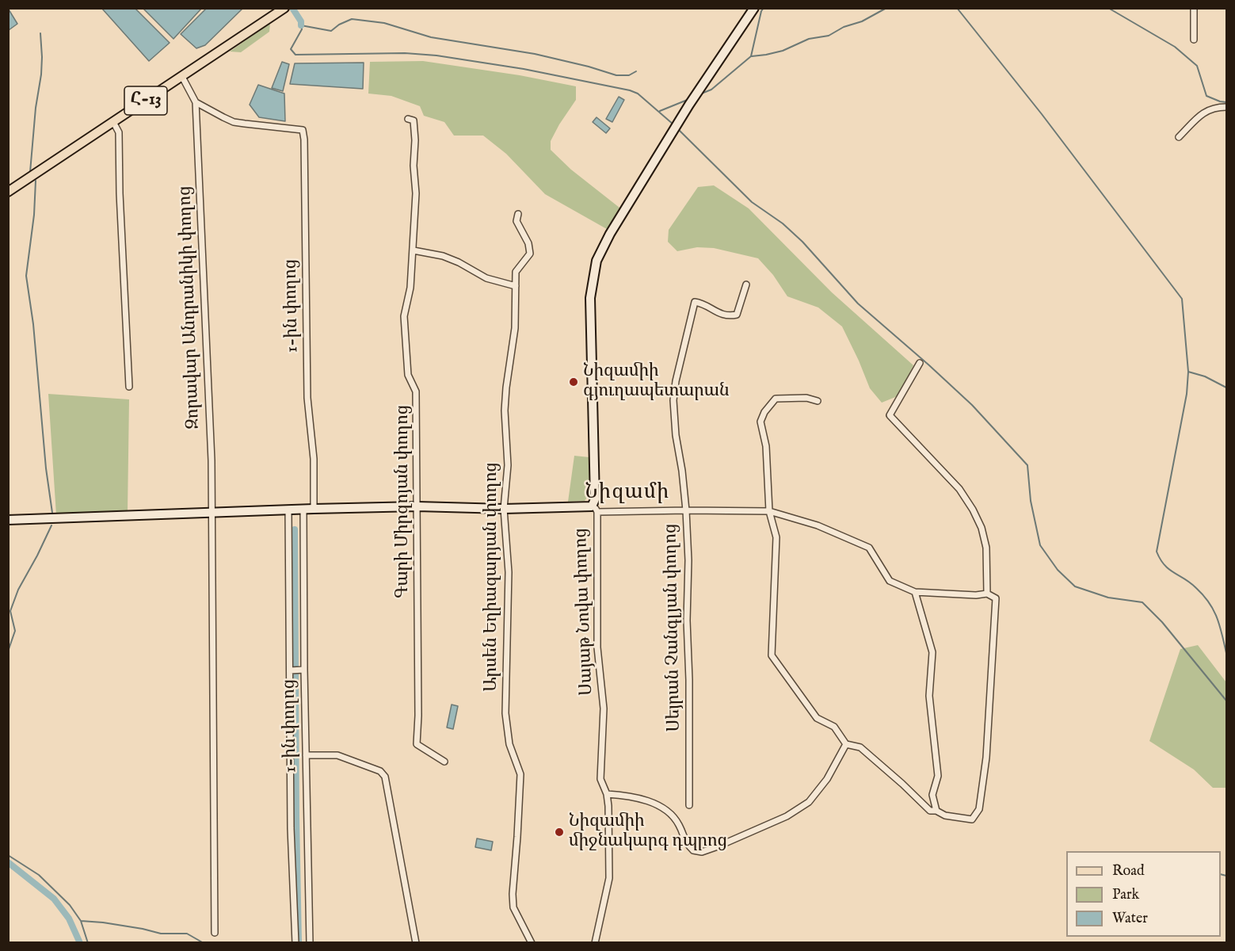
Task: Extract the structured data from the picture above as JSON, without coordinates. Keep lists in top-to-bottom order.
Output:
{
  "streets": {
    "main road": ["Հ-13", "Սայաթ Նովա փողոց"],
    "street": [
      "1-ին փողոց",
      "Զորավար Անդրանիկի փողոց",
      "Գարի Միրզոյան փողոց",
      "Արսեն Եղիազարյան փողոց",
      "Սեյրան Չանգլյան փողոց"
    ]
  },
  "crossings": [
    ["1-ին փողոց", "Զորավար Անդրանիկի փողոց"]
  ],
  "districts": ["Նիզամի"],
  "places": ["Նիզամիի գյուղապետարան", "Նիզամիի միջնակարգ դպրոց"],
  "legend": ["Road", "Park", "Water"]
}
